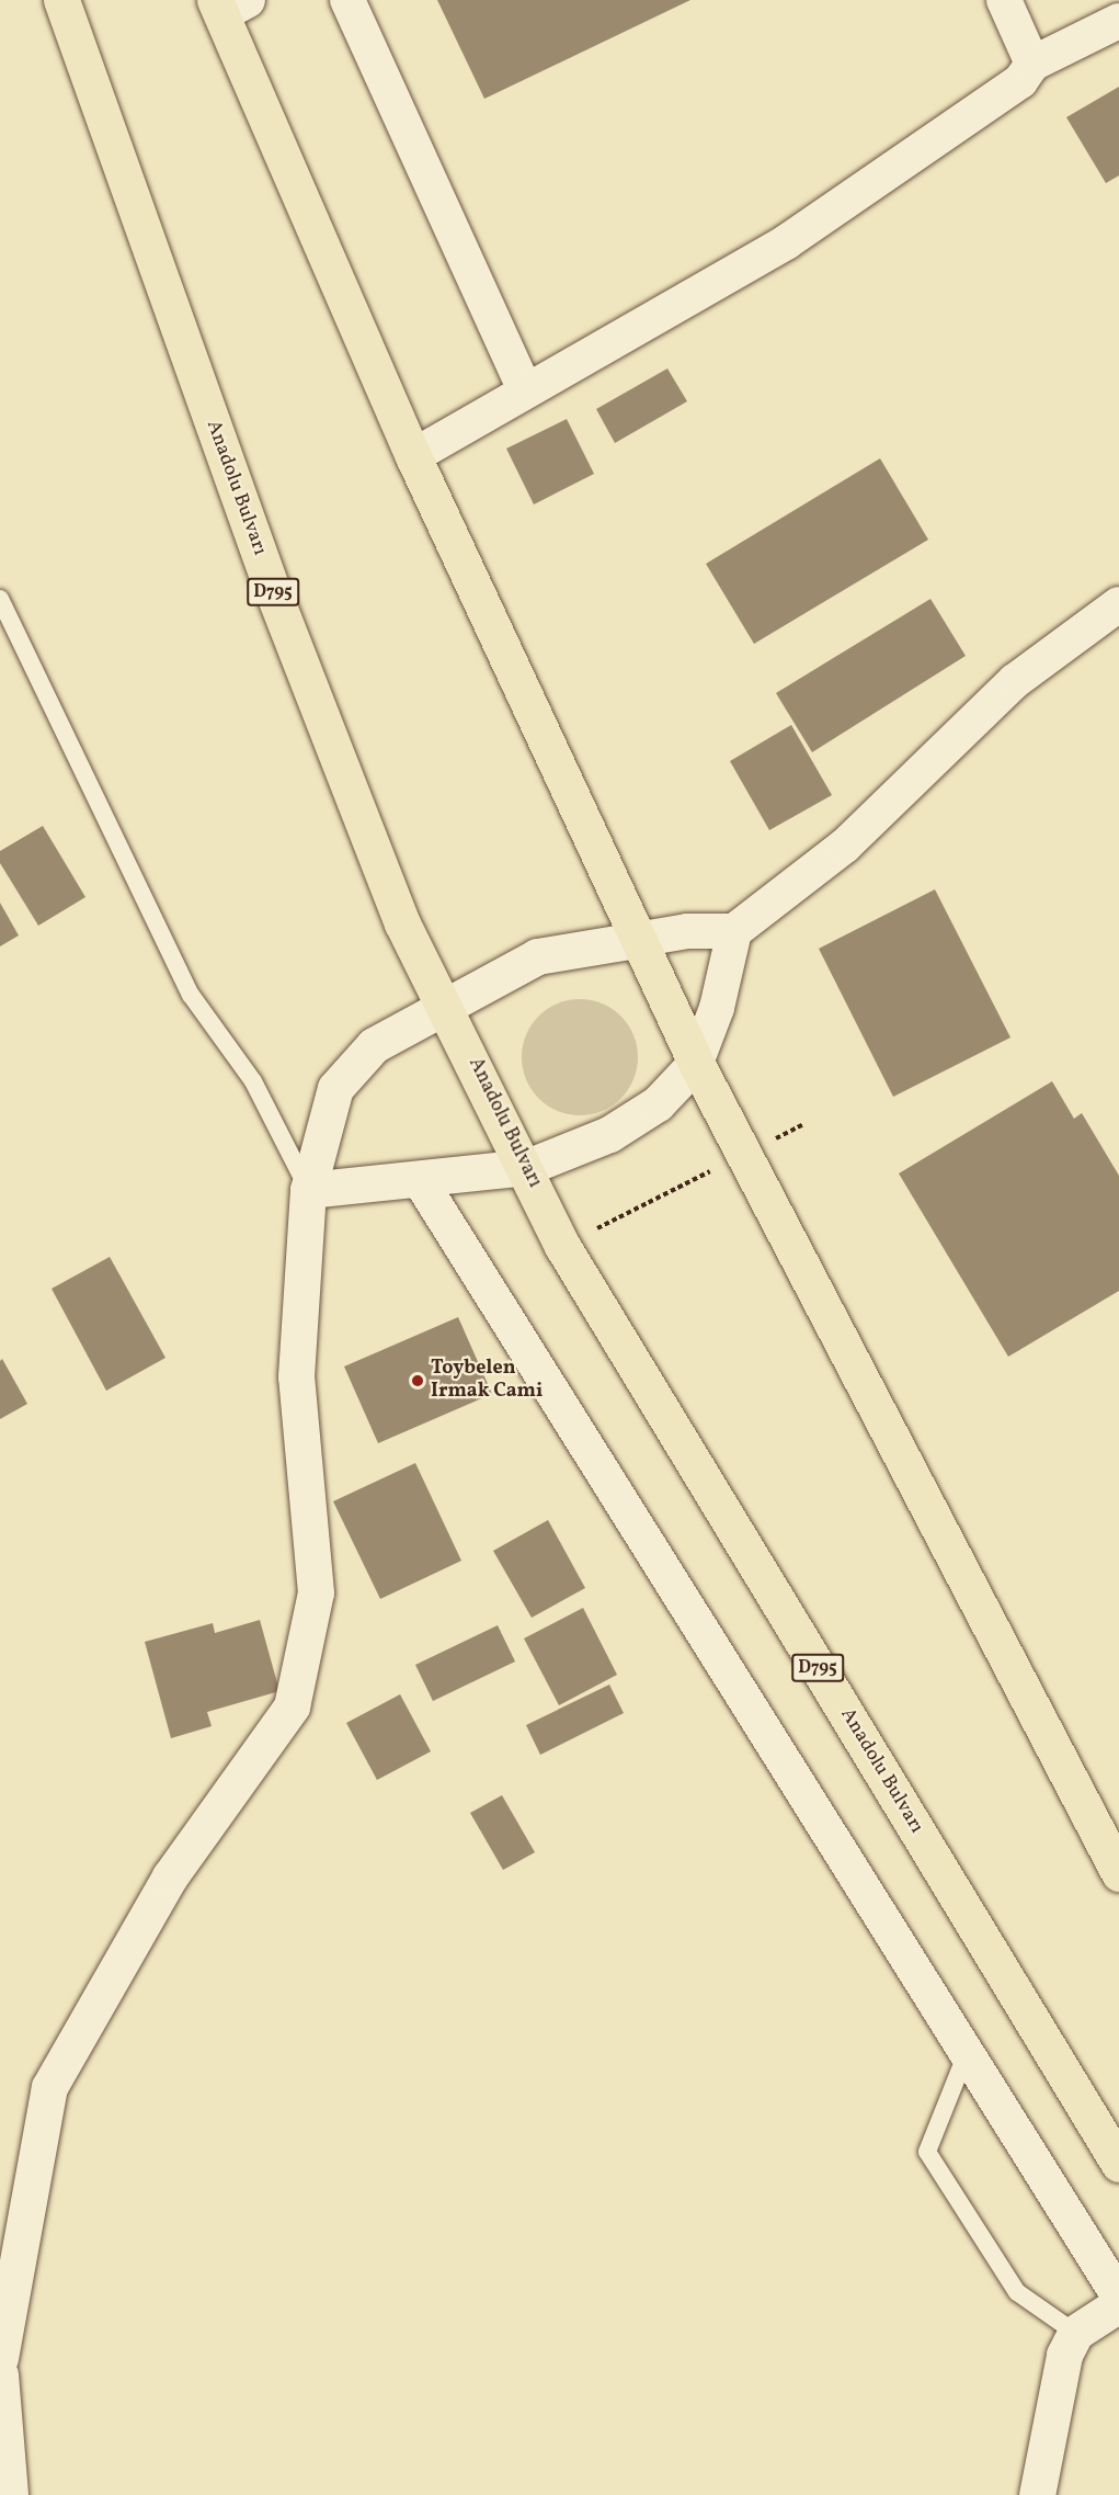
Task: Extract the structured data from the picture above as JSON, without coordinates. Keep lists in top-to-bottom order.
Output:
{
  "streets": {
    "highway": ["Anadolu Bulvarı", "D795"]
  },
  "places": ["Toybelen Irmak Cami"]
}
